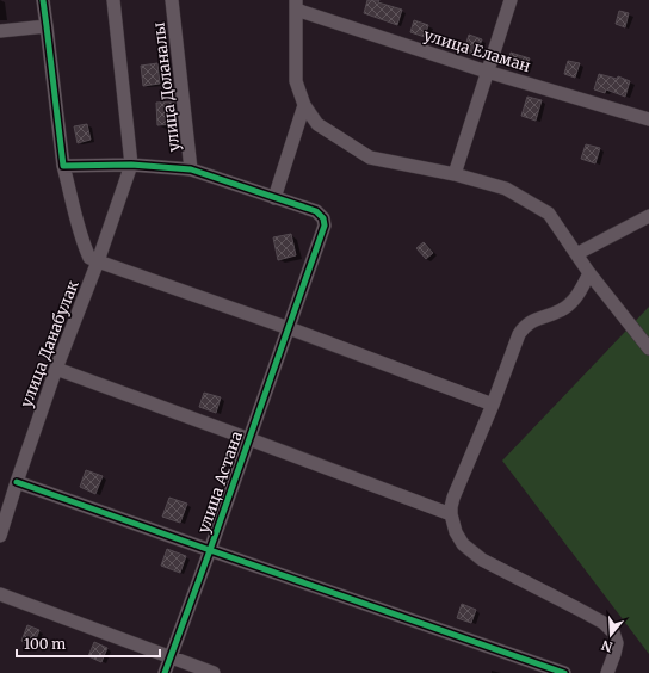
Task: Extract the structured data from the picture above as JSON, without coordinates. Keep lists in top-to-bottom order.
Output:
{
  "streets": {
    "street": [
      "улица Еламан",
      "улица Доланалы",
      "улица Данабулак",
      "улица Астана"
    ]
  },
  "crossings": [
    ["улица Доланалы", "улица Астана"],
    ["улица Данабулак", "улица Астана"]
  ],
  "scale_bar": "100 m",
  "north": "bottom"
}
